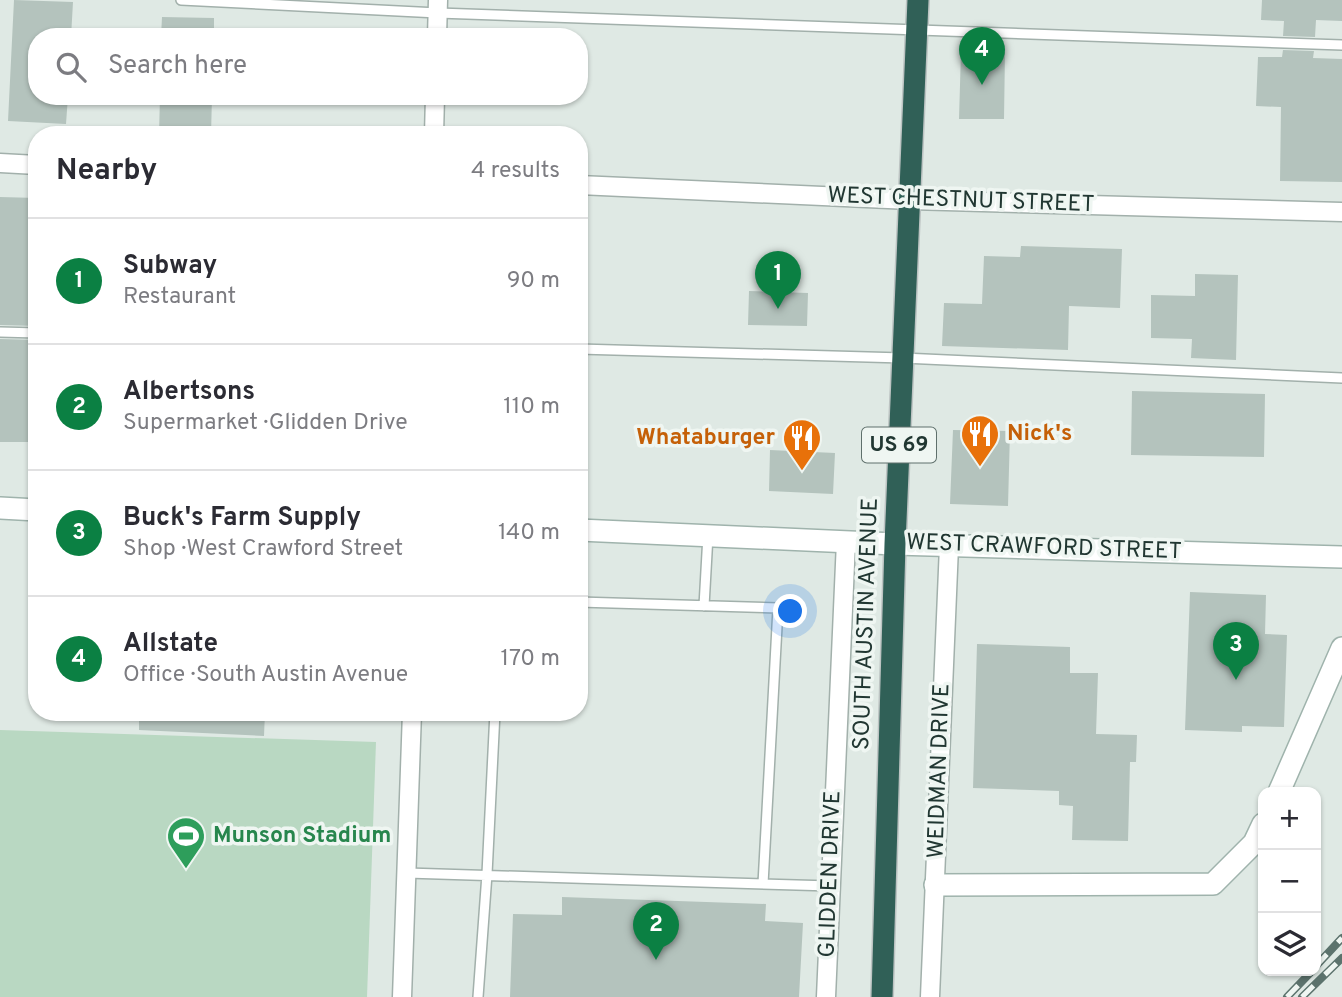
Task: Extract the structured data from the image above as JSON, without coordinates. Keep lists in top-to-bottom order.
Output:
{
  "streets": {
    "highway": ["US 69", "SOUTH AUSTIN AVENUE"],
    "street": [
      "WEST CHESTNUT STREET",
      "WEST CRAWFORD STREET",
      "WEIDMAN DRIVE",
      "GLIDDEN DRIVE"
    ]
  },
  "crossings": [
    ["WEST CHESTNUT STREET", "SOUTH AUSTIN AVENUE"],
    ["WEST CRAWFORD STREET", "SOUTH AUSTIN AVENUE"],
    ["WEST CRAWFORD STREET", "WEIDMAN DRIVE"],
    ["WEST CRAWFORD STREET", "GLIDDEN DRIVE"]
  ],
  "places": {
    "restaurant": ["Nick's", "Whataburger"],
    "sports": ["Munson Stadium"]
  },
  "page": {
    "pins": [
      "4",
      "1",
      "3",
      "2"
    ],
    "search": "Search here",
    "heading": ["Nearby", "4 results"],
    "list": [
      {
        "mark": "1",
        "name": "Subway",
        "note": "Restaurant",
        "value": "90 m"
      },
      {
        "mark": "2",
        "name": "Albertsons",
        "note": "Supermarket · Glidden Drive",
        "value": "110 m"
      },
      {
        "mark": "3",
        "name": "Buck's Farm Supply",
        "note": "Shop · West Crawford Street",
        "value": "140 m"
      },
      {
        "mark": "4",
        "name": "Allstate",
        "note": "Office · South Austin Avenue",
        "value": "170 m"
      }
    ],
    "map_buttons": ["+", "−"]
  }
}
